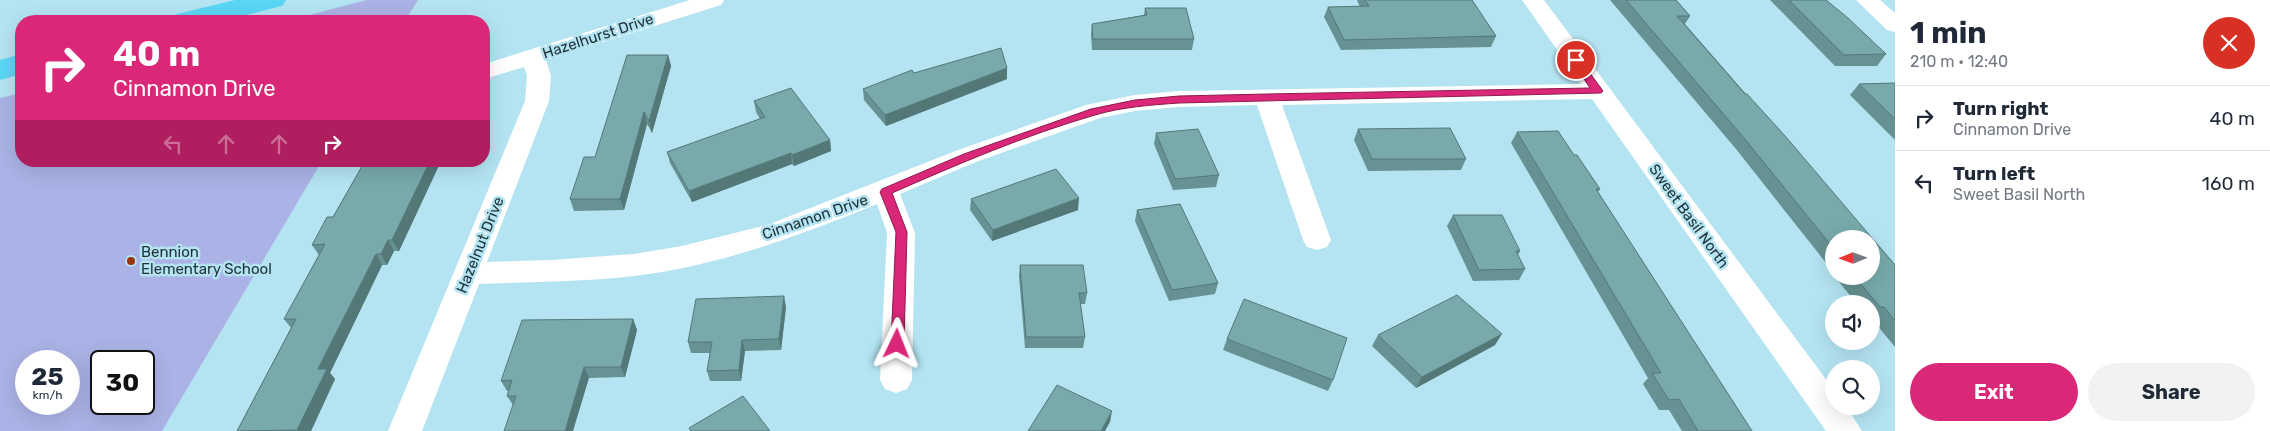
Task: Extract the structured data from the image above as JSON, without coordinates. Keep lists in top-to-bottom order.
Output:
{
  "streets": {
    "street": [
      "Hazelhurst Drive",
      "Sweet Basil North",
      "Cinnamon Drive",
      "Hazelnut Drive"
    ]
  },
  "crossings": [
    ["Hazelhurst Drive", "Hazelnut Drive"],
    ["Sweet Basil North", "Cinnamon Drive"],
    ["Cinnamon Drive", "Hazelnut Drive"]
  ],
  "places": ["Bennion Elementary School"],
  "north": "left",
  "page": {
    "heading": ["1 min", "210 m · 12:40"],
    "turn": ["40 m", "Cinnamon Drive"],
    "list": [
      {
        "name": "Turn right",
        "note": "Cinnamon Drive",
        "value": "40 m"
      },
      {
        "name": "Turn left",
        "note": "Sweet Basil North",
        "value": "160 m"
      }
    ],
    "speed": "25 km/h",
    "limit": "30",
    "buttons": ["Exit", "Share"]
  }
}
